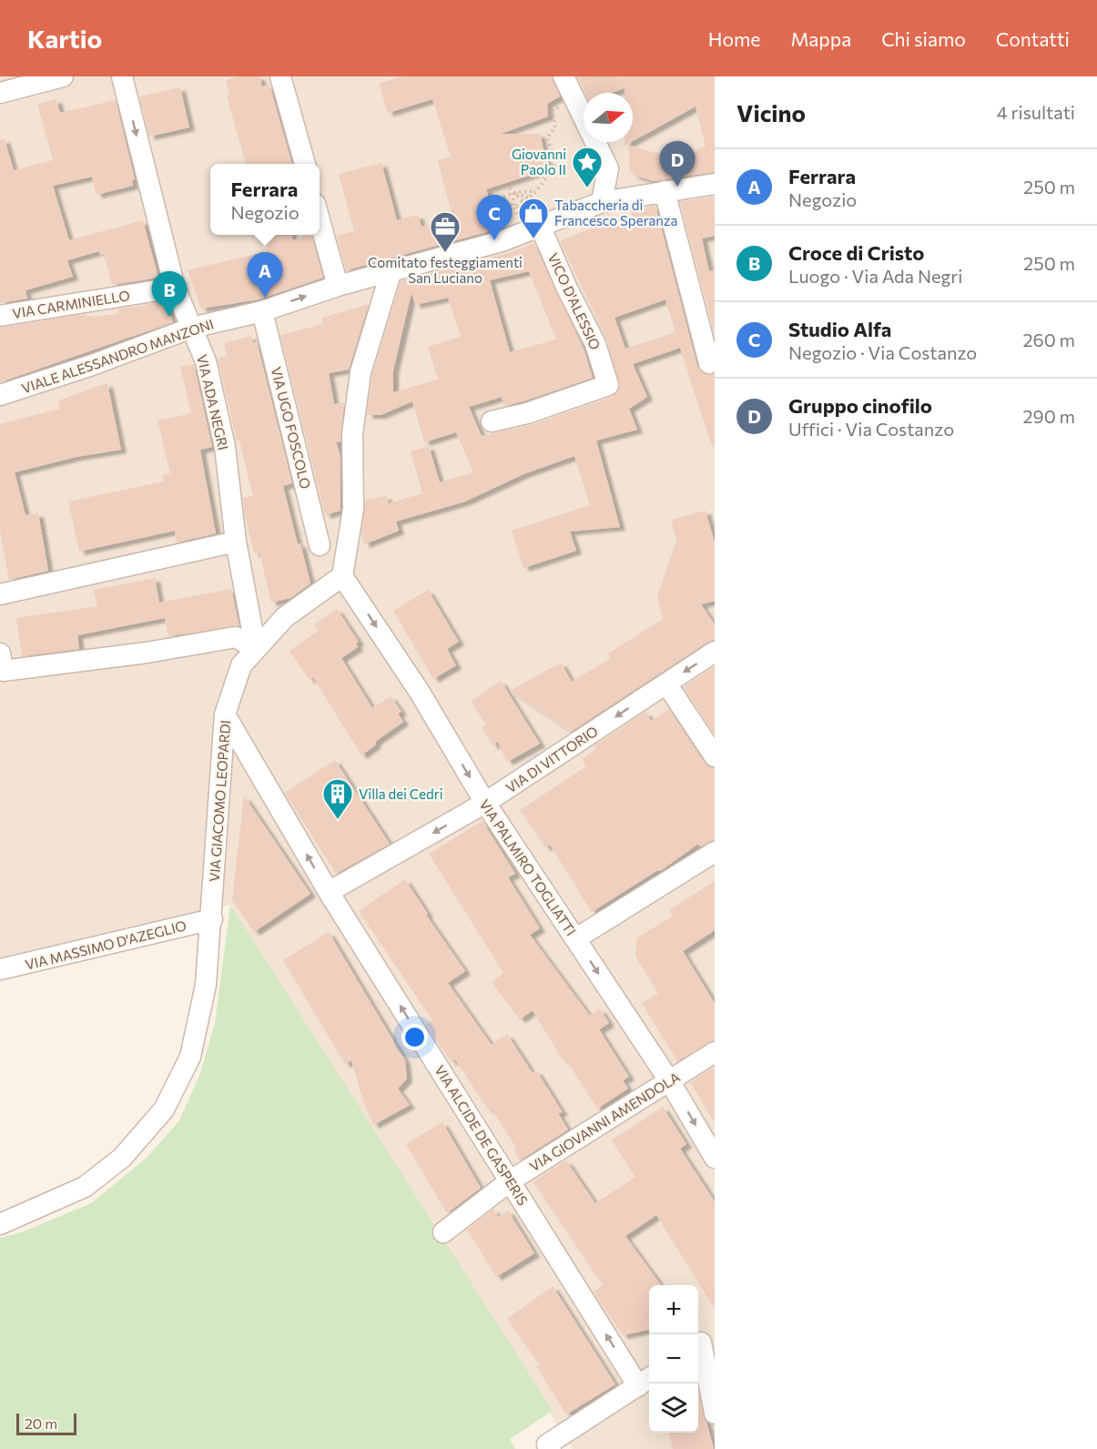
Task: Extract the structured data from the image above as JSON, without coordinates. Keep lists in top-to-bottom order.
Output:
{
  "streets": {
    "street": [
      "VICO D'ALESSIO",
      "VIA CARMINIELLO",
      "VIALE ALESSANDRO MANZONI",
      "VIA ADA NEGRI",
      "VIA UGO FOSCOLO",
      "VIA DI VITTORIO",
      "VIA GIACOMO LEOPARDI",
      "VIA PALMIRO TOGLIATTI",
      "VIA MASSIMO D'AZEGLIO",
      "VIA GIOVANNI AMENDOLA",
      "VIA ALCIDE DE GASPERIS"
    ]
  },
  "crossings": [
    ["VICO D'ALESSIO", "VIALE ALESSANDRO MANZONI"],
    ["VIA CARMINIELLO", "VIA ADA NEGRI"],
    ["VIALE ALESSANDRO MANZONI", "VIA ADA NEGRI"],
    ["VIALE ALESSANDRO MANZONI", "VIA UGO FOSCOLO"],
    ["VIA ADA NEGRI", "VIA GIACOMO LEOPARDI"],
    ["VIA DI VITTORIO", "VIA PALMIRO TOGLIATTI"],
    ["VIA DI VITTORIO", "VIA ALCIDE DE GASPERIS"],
    ["VIA GIACOMO LEOPARDI", "VIA PALMIRO TOGLIATTI"],
    ["VIA GIACOMO LEOPARDI", "VIA MASSIMO D'AZEGLIO"],
    ["VIA GIACOMO LEOPARDI", "VIA ALCIDE DE GASPERIS"],
    ["VIA PALMIRO TOGLIATTI", "VIA GIOVANNI AMENDOLA"],
    ["VIA GIOVANNI AMENDOLA", "VIA ALCIDE DE GASPERIS"]
  ],
  "one_way": ["VIA PALMIRO TOGLIATTI", "VIA ALCIDE DE GASPERIS"],
  "places": {
    "place": ["Giovanni Paolo II"],
    "shop": ["Tabaccheria di Francesco Speranza"],
    "office": ["Comitato festeggiamenti San Luciano"],
    "building": ["Villa dei Cedri"]
  },
  "scale_bar": "20 m",
  "north": "right",
  "page": {
    "header": "Kartio",
    "nav": [
      "Home",
      "Mappa",
      "Chi siamo",
      "Contatti"
    ],
    "heading": ["Vicino", "4 risultati"],
    "pins": [
      "D",
      "C",
      "A",
      "B"
    ],
    "list": [
      {
        "mark": "A",
        "name": "Ferrara",
        "note": "Negozio",
        "value": "250 m"
      },
      {
        "mark": "B",
        "name": "Croce di Cristo",
        "note": "Luogo · Via Ada Negri",
        "value": "250 m"
      },
      {
        "mark": "C",
        "name": "Studio Alfa",
        "note": "Negozio · Via Costanzo",
        "value": "260 m"
      },
      {
        "mark": "D",
        "name": "Gruppo cinofilo",
        "note": "Uffici · Via Costanzo",
        "value": "290 m"
      }
    ],
    "popup": ["Ferrara", "Negozio"],
    "map_buttons": ["+", "−"],
    "scale": "20 m"
  }
}
